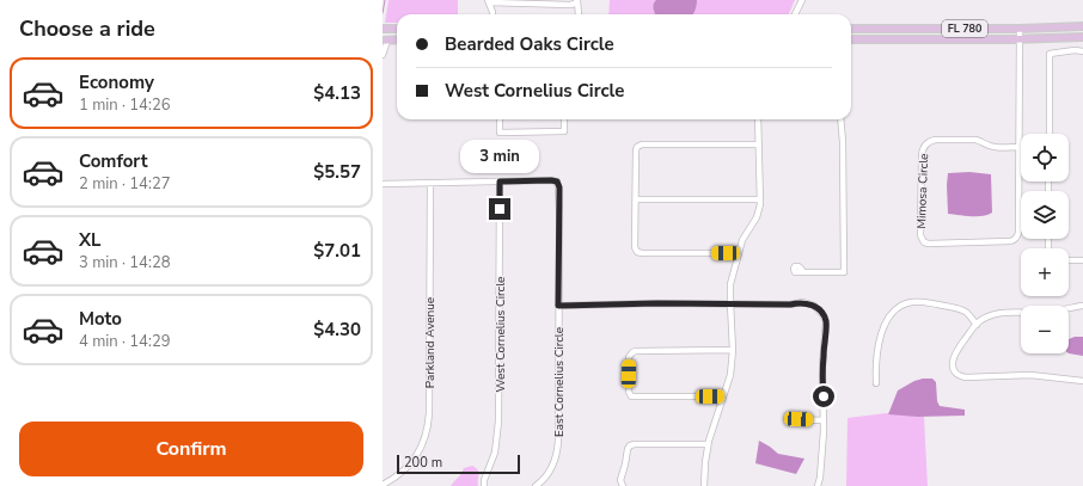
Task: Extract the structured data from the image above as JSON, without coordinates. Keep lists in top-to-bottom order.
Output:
{
  "streets": {
    "main road": ["FL 780"],
    "street": [
      "Mimosa Circle",
      "West Cornelius Circle",
      "Parkland Avenue",
      "East Cornelius Circle"
    ]
  },
  "crossings": [
    ["West Cornelius Circle", "East Cornelius Circle"]
  ],
  "scale_bar": "200 m",
  "page": {
    "heading": "Choose a ride",
    "banner": ["Bearded Oaks Circle", "West Cornelius Circle"],
    "list": [
      {
        "name": "Economy",
        "note": "1 min · 14:26",
        "value": "$4.13"
      },
      {
        "name": "Comfort",
        "note": "2 min · 14:27",
        "value": "$5.57"
      },
      {
        "name": "XL",
        "note": "3 min · 14:28",
        "value": "$7.01"
      },
      {
        "name": "Moto",
        "note": "4 min · 14:29",
        "value": "$4.30"
      }
    ],
    "map_buttons": ["+", "−"],
    "bubble": "3 min",
    "buttons": "Confirm",
    "scale": "200 m"
  }
}
